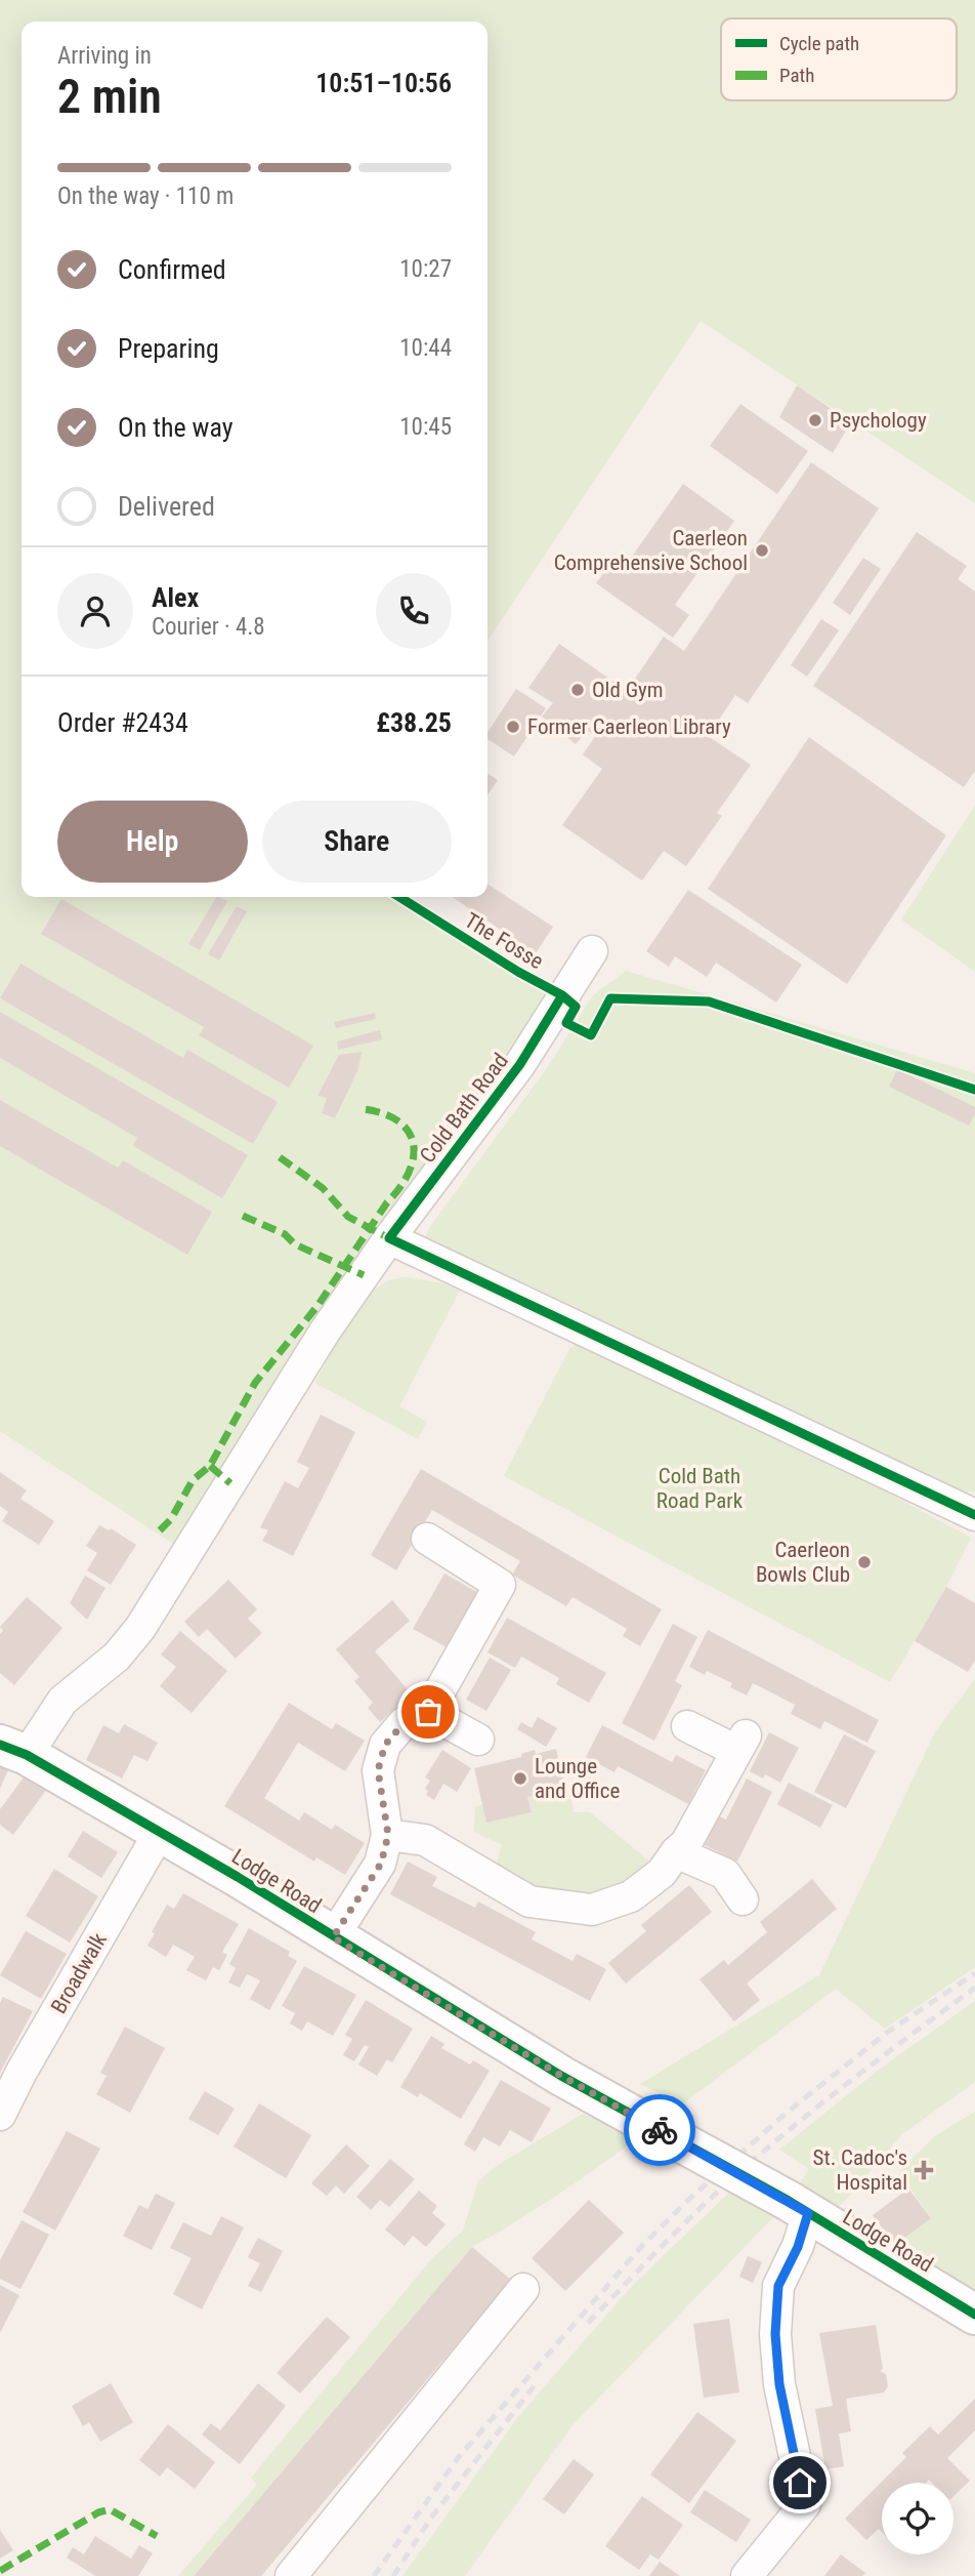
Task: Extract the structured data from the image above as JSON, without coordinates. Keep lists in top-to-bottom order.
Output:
{
  "streets": {
    "street": ["Cold Bath Road", "Lodge Road", "Broadwalk"],
    "cycle path": ["The Fosse"]
  },
  "crossings": [
    ["Cold Bath Road", "Lodge Road"],
    ["Lodge Road", "Broadwalk"]
  ],
  "parks": ["Cold Bath Road Park"],
  "places": {
    "other": [
      "Psychology",
      "Caerleon Comprehensive School",
      "Old Gym",
      "Former Caerleon Library",
      "Caerleon Bowls Club",
      "Lounge and Office"
    ],
    "health": ["St. Cadoc's Hospital"]
  },
  "legend": ["Cycle path", "Path"],
  "page": {
    "heading": ["2 min", "Arriving in", "10:51–10:56"],
    "panel": [
      "Alex",
      "Courier · 4.8",
      "Order #2434",
      "£38.25"
    ],
    "bar": "On the way · 110 m",
    "list": [
      ["Confirmed", "10:27"],
      ["Preparing", "10:44"],
      ["On the way", "10:45"],
      "Delivered"
    ],
    "buttons": ["Help", "Share"]
  }
}
